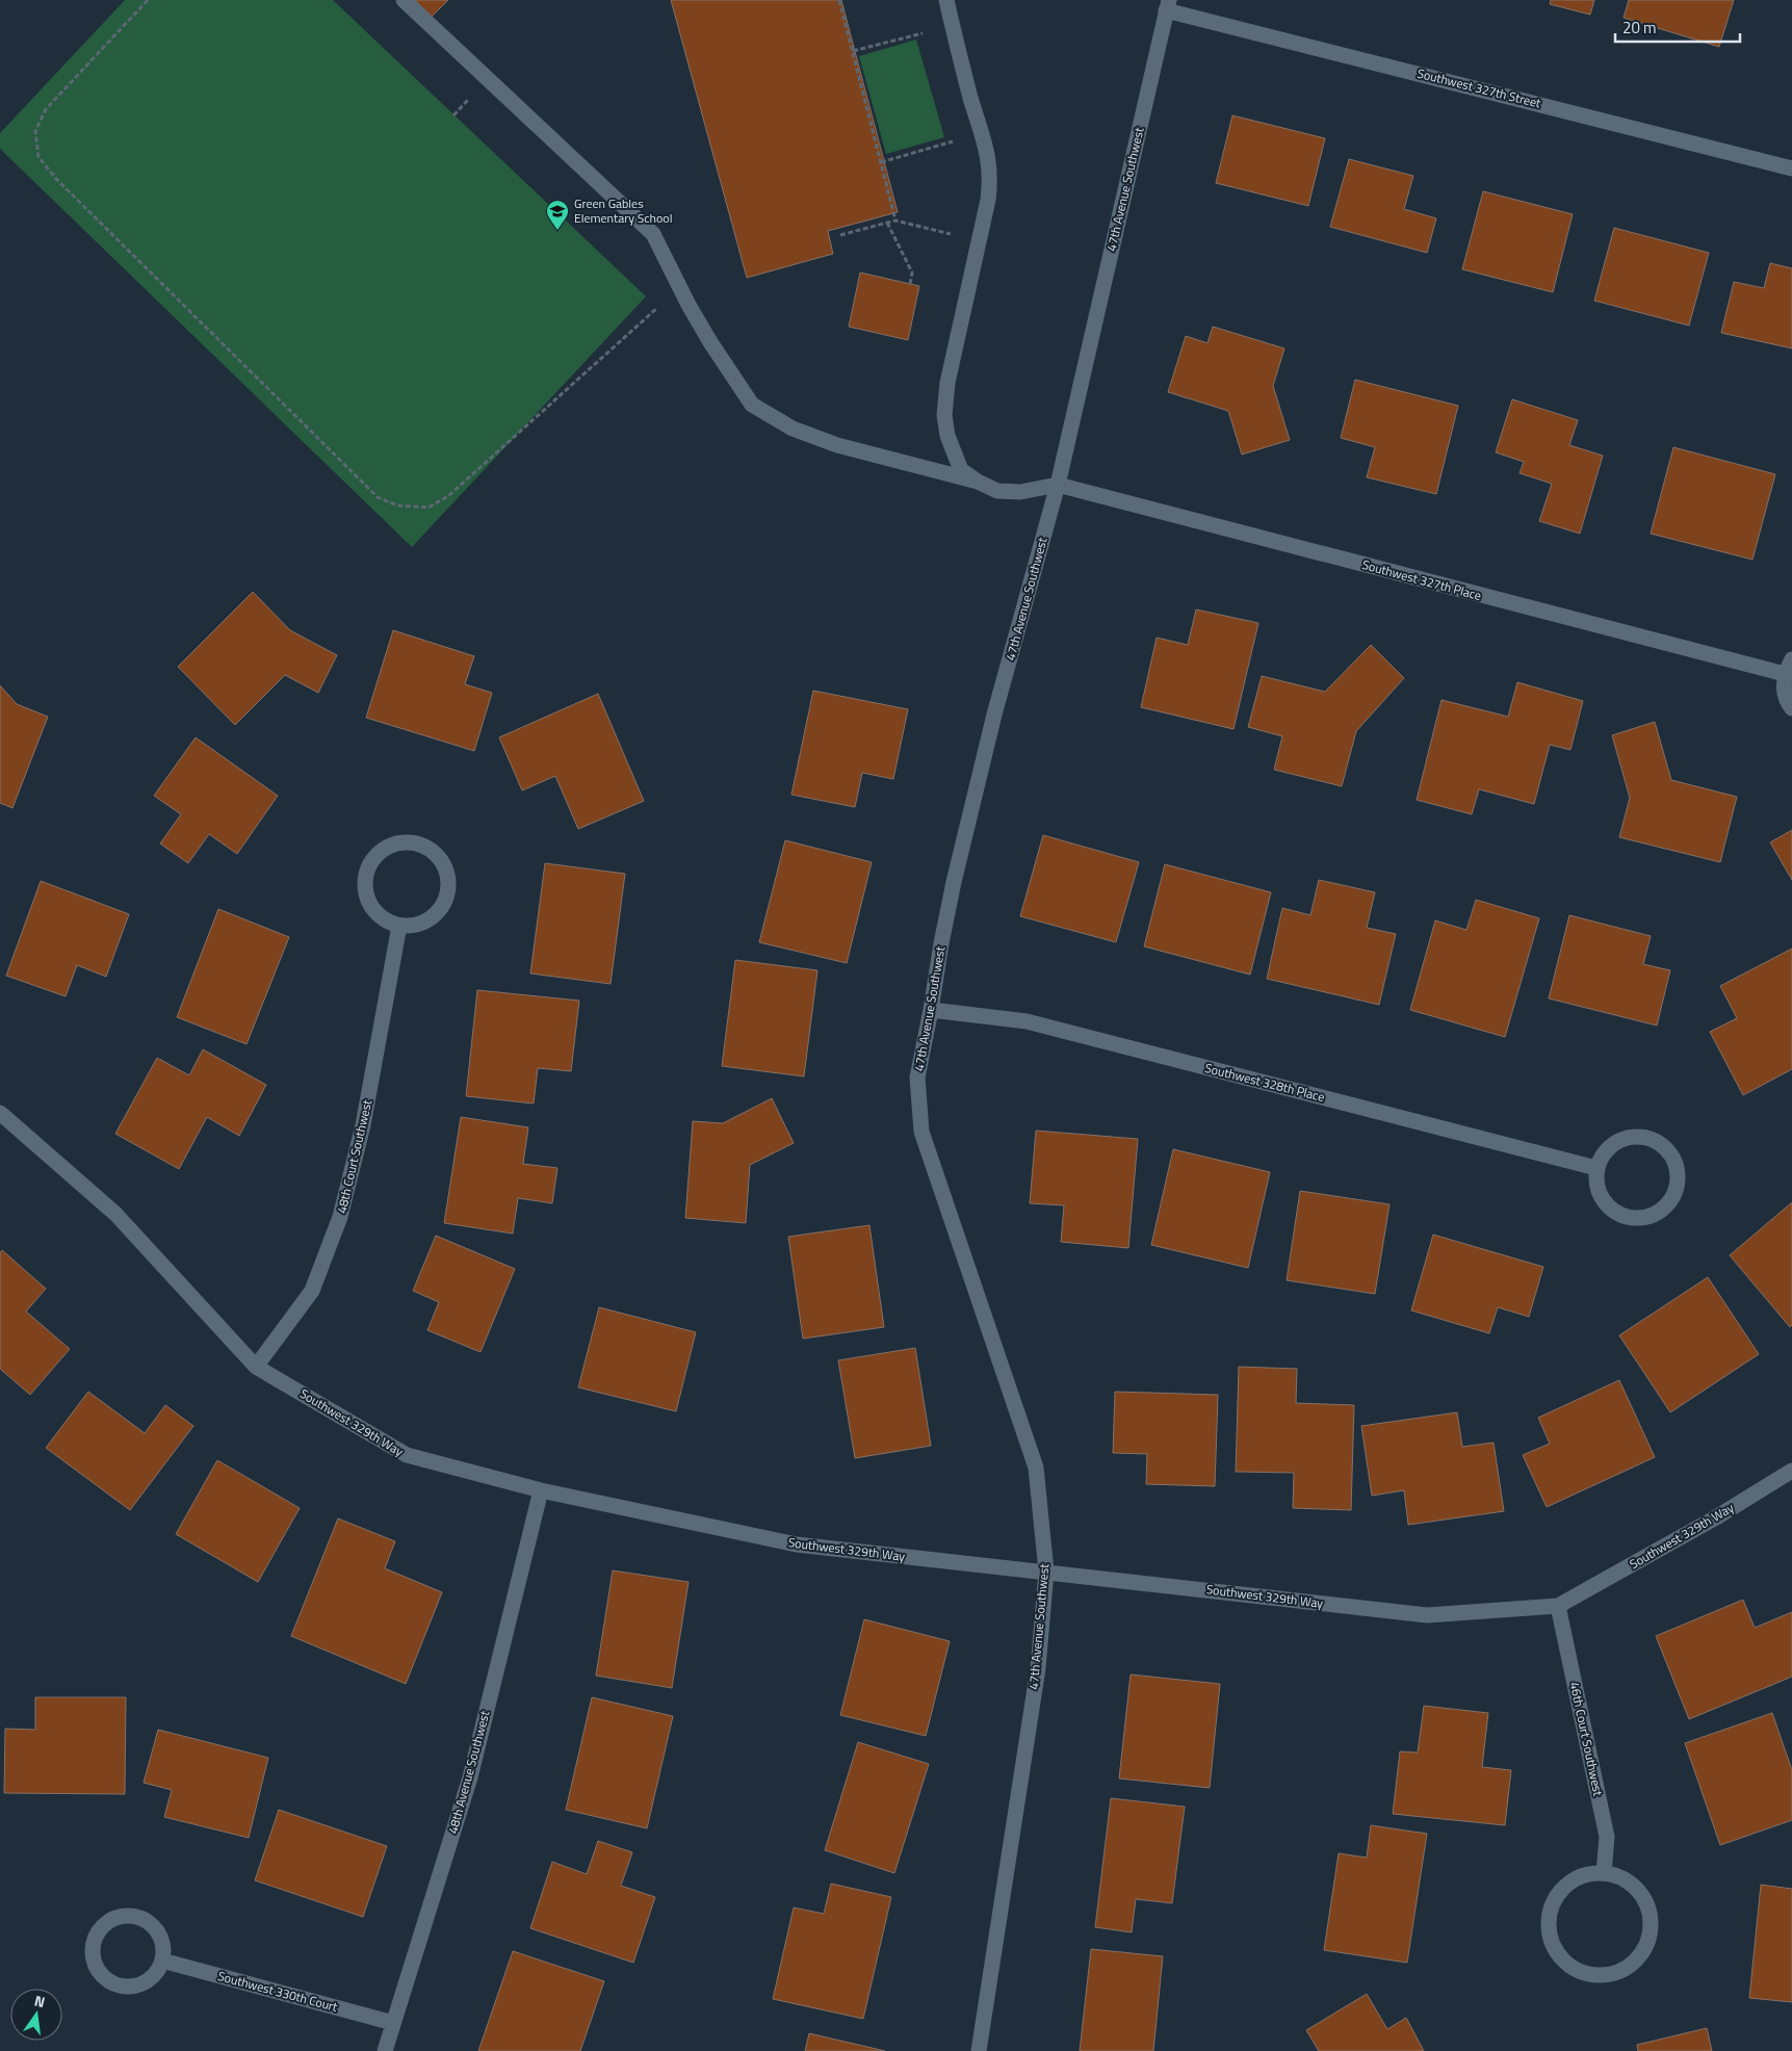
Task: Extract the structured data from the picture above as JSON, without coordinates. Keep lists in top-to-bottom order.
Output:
{
  "streets": {
    "street": [
      "Southwest 327th Street",
      "47th Avenue Southwest",
      "Southwest 327th Place",
      "Southwest 328th Place",
      "48th Court Southwest",
      "Southwest 329th Way",
      "46th Court Southwest",
      "48th Avenue Southwest",
      "Southwest 330th Court"
    ]
  },
  "crossings": [
    ["Southwest 327th Street", "47th Avenue Southwest"],
    ["47th Avenue Southwest", "Southwest 327th Place"],
    ["47th Avenue Southwest", "Southwest 328th Place"],
    ["47th Avenue Southwest", "Southwest 329th Way"],
    ["48th Court Southwest", "Southwest 329th Way"],
    ["Southwest 329th Way", "46th Court Southwest"],
    ["Southwest 329th Way", "48th Avenue Southwest"],
    ["48th Avenue Southwest", "Southwest 330th Court"]
  ],
  "places": {
    "school or university": ["Green Gables Elementary School"]
  },
  "scale_bar": "20 m",
  "north": "top"
}
